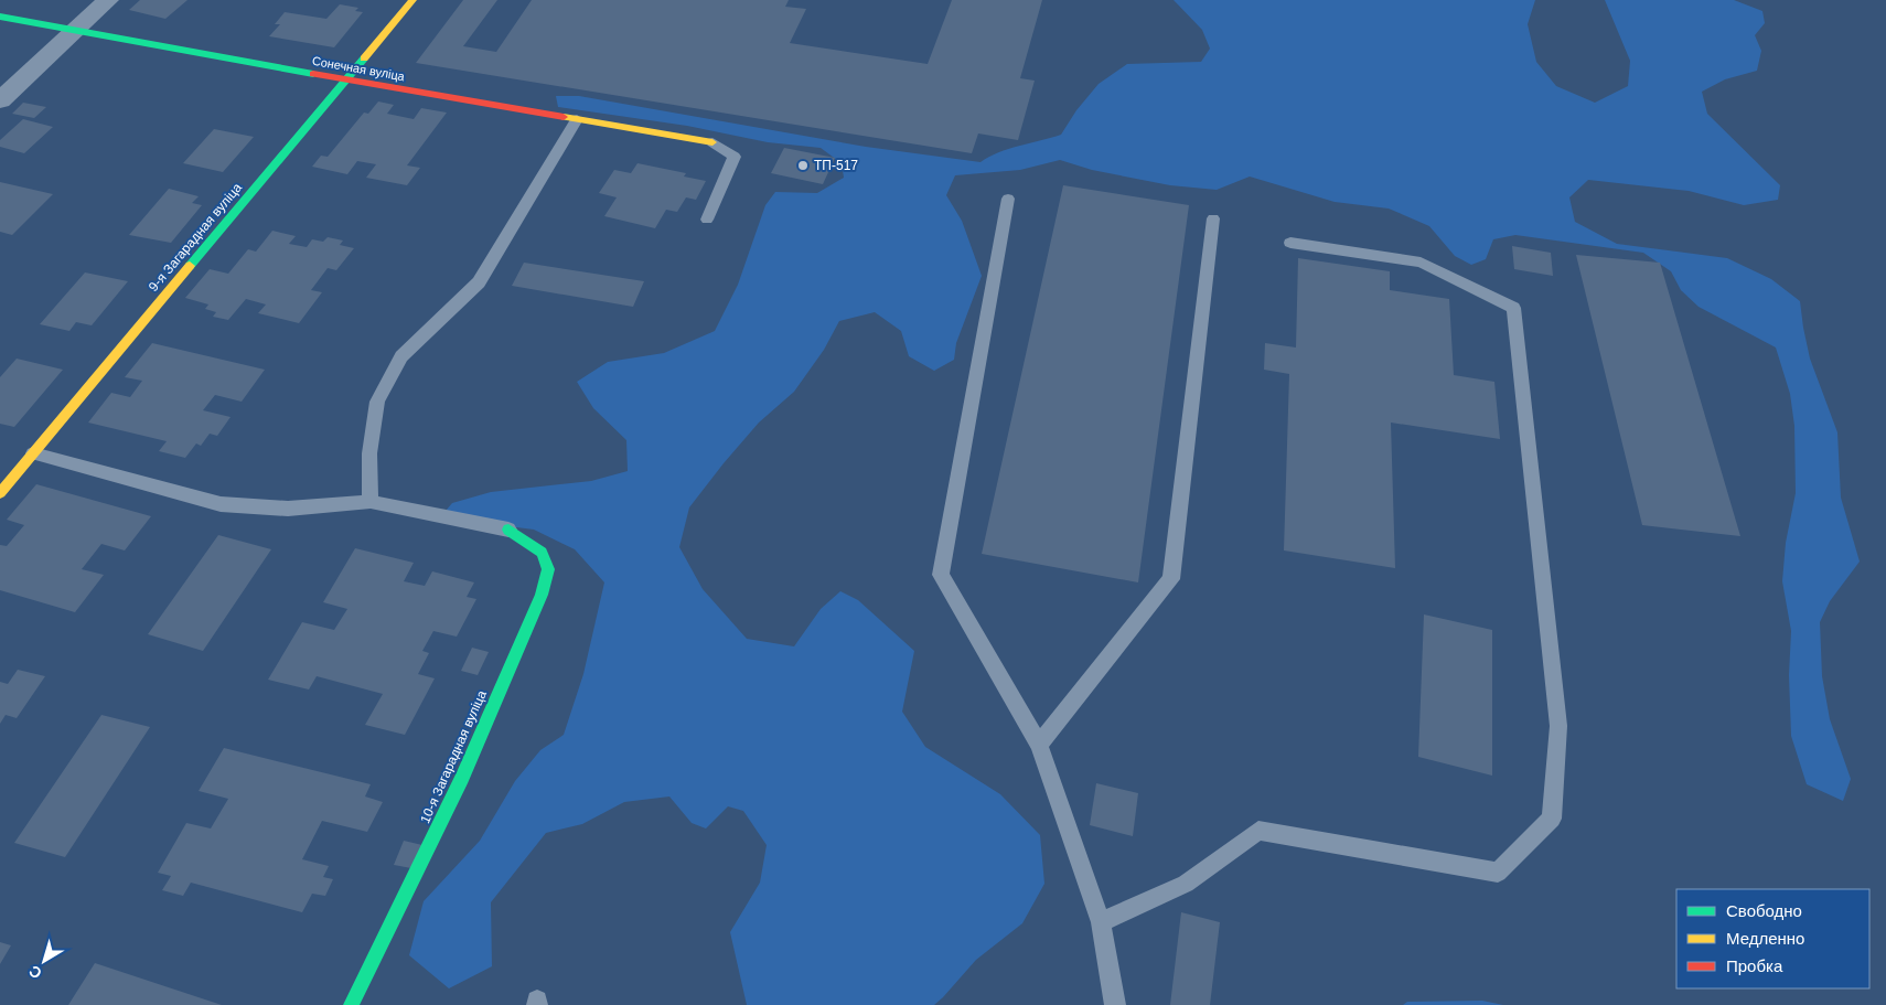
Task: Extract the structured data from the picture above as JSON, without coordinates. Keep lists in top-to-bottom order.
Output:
{
  "streets": {
    "street": ["Сонечная вуліца", "9-я Загарадная вуліца", "10-я Загарадная вуліца"]
  },
  "crossings": [
    ["Сонечная вуліца", "9-я Загарадная вуліца"]
  ],
  "places": ["ТП-517"],
  "legend": ["Свободно", "Медленно", "Пробка"],
  "north": "bottom left"
}
